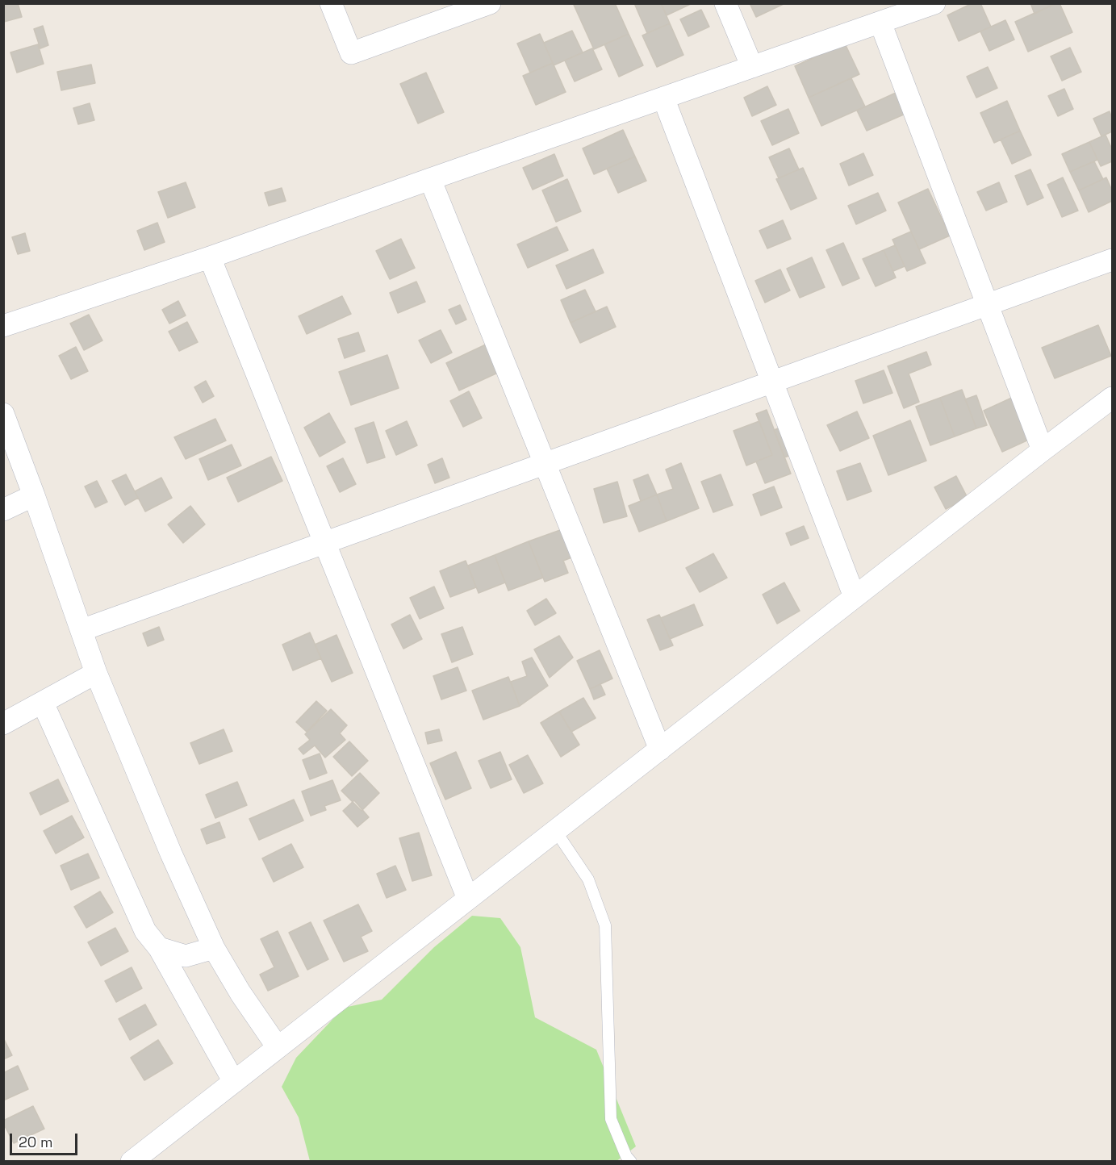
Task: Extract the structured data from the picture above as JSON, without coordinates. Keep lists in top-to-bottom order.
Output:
{
  "scale_bar": "20 m"
}
